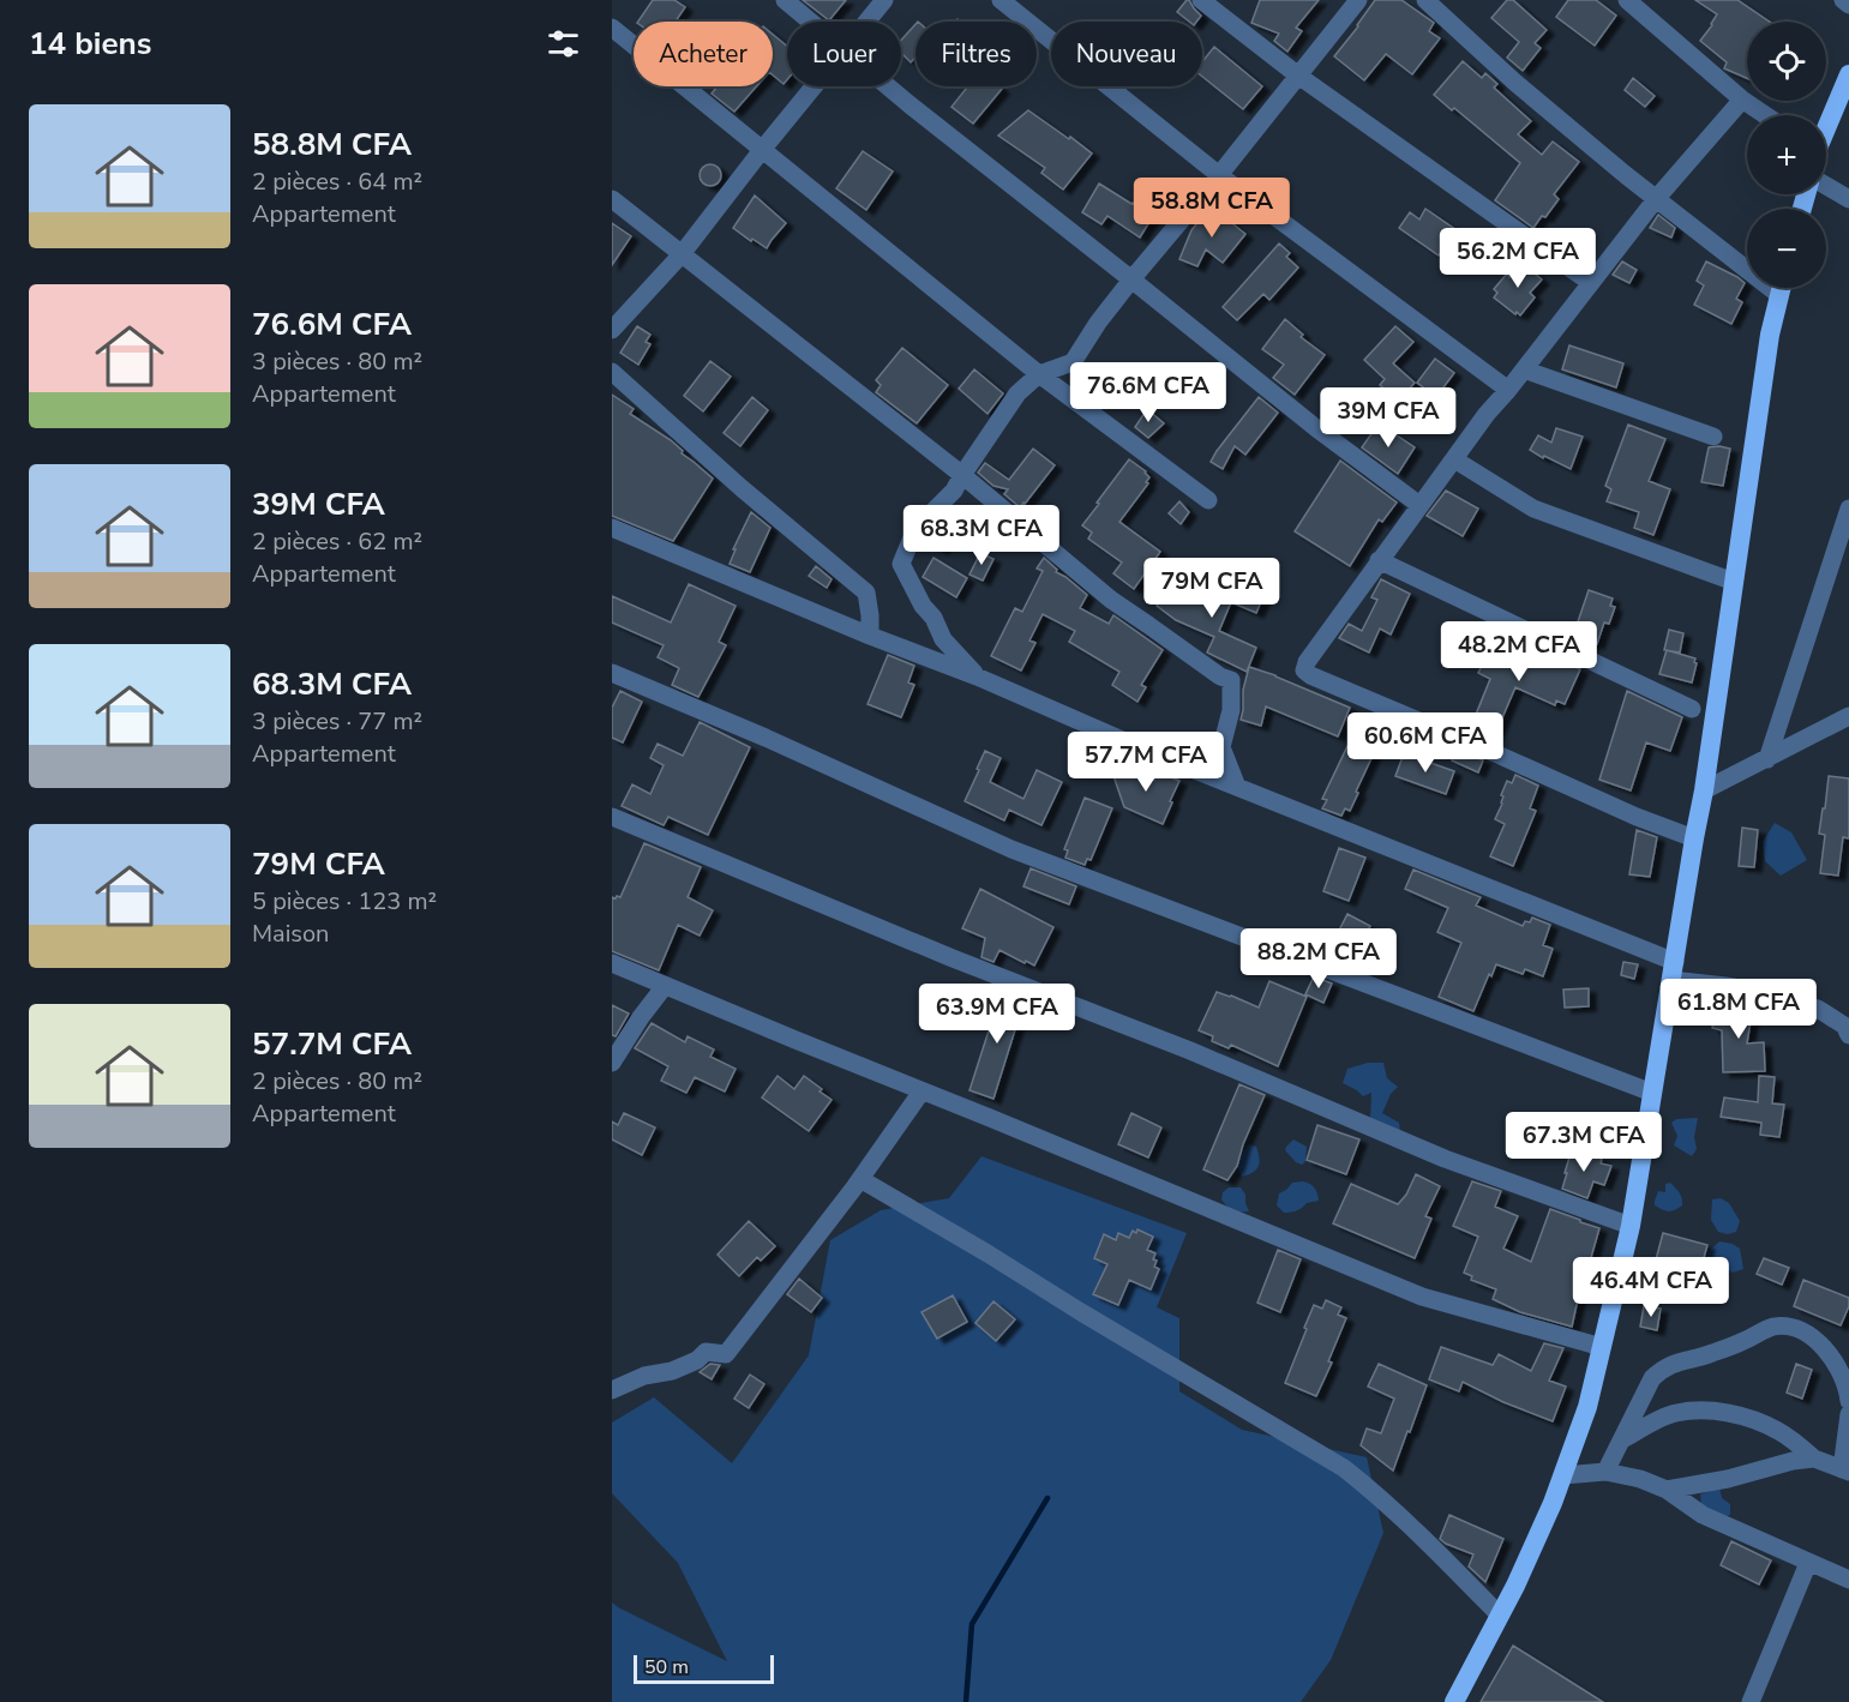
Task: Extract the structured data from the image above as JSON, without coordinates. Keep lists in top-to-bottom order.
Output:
{
  "scale_bar": "50 m",
  "page": {
    "heading": "14 biens",
    "map_buttons": ["+", "−"],
    "chip": [
      "Acheter",
      "Louer",
      "Filtres",
      "Nouveau"
    ],
    "list": [
      {
        "name": "58.8M CFA",
        "note": "2 pièces · 64 m² · Appartement"
      },
      {
        "name": "76.6M CFA",
        "note": "3 pièces · 80 m² · Appartement"
      },
      {
        "name": "39M CFA",
        "note": "2 pièces · 62 m² · Appartement"
      },
      {
        "name": "68.3M CFA",
        "note": "3 pièces · 77 m² · Appartement"
      },
      {
        "name": "79M CFA",
        "note": "5 pièces · 123 m² · Maison"
      },
      {
        "name": "57.7M CFA",
        "note": "2 pièces · 80 m² · Appartement"
      }
    ],
    "price": [
      "58.8M CFA",
      "56.2M CFA",
      "76.6M CFA",
      "39M CFA",
      "68.3M CFA",
      "79M CFA",
      "48.2M CFA",
      "60.6M CFA",
      "57.7M CFA",
      "88.2M CFA",
      "61.8M CFA",
      "63.9M CFA",
      "67.3M CFA",
      "46.4M CFA"
    ],
    "scale": "50 m"
  }
}
